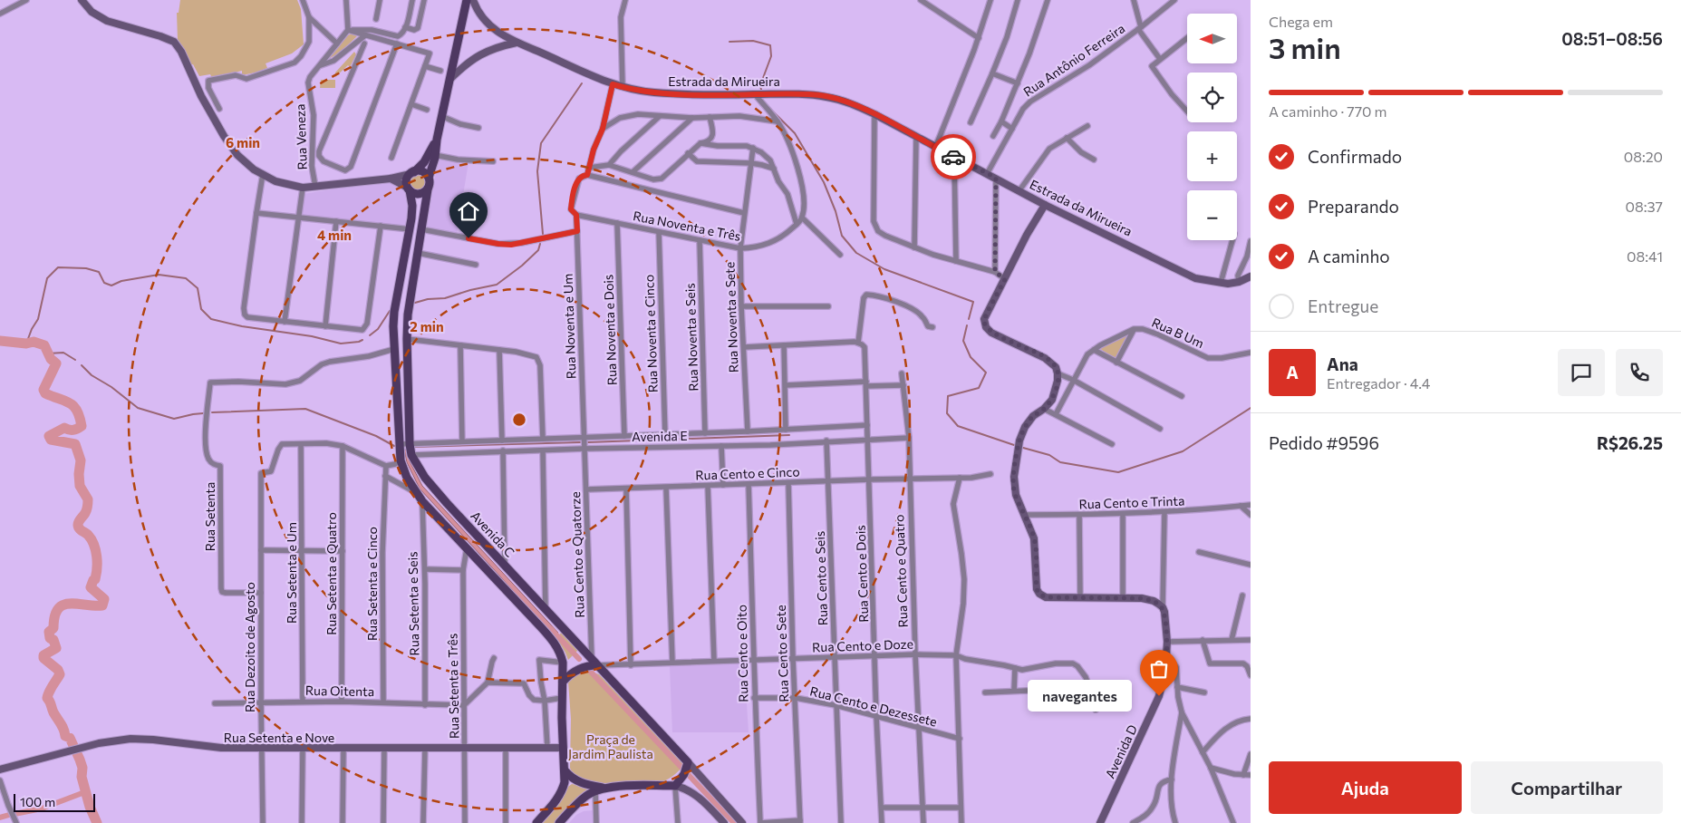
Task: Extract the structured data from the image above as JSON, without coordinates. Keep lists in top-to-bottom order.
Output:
{
  "streets": {
    "main road": [
      "Estrada da Mirueira",
      "Avenida C",
      "Rua Setenta e Nove",
      "Avenida D"
    ],
    "street": [
      "Rua Antônio Ferreira",
      "Rua Veneza",
      "Rua Noventa e Três",
      "Rua Noventa e Sete",
      "Rua Noventa e Um",
      "Rua Noventa e Dois",
      "Rua B Um",
      "Rua Noventa e Cinco",
      "Rua Noventa e Seis",
      "Avenida E",
      "Rua Cento e Cinco",
      "Rua Cento e Trinta",
      "Rua Setenta",
      "Rua Cento e Quatorze",
      "Rua Cento e Quatro",
      "Rua Setenta e Um",
      "Rua Setenta e Quatro",
      "Rua Cento e Dois",
      "Rua Cento e Seis",
      "Rua Setenta e Cinco",
      "Rua Setenta e Seis",
      "Rua Cento e Doze",
      "Rua Dezoito de Agosto",
      "Rua Cento e Oito",
      "Rua Cento e Sete",
      "Rua Setenta e Três",
      "Rua Oitenta",
      "Rua Cento e Dezessete"
    ]
  },
  "crossings": [
    ["Rua Antônio Ferreira", "Estrada da Mirueira"],
    ["Rua Noventa e Três", "Rua Noventa e Sete"],
    ["Rua Noventa e Três", "Rua Noventa e Um"],
    ["Rua Noventa e Três", "Rua Noventa e Dois"],
    ["Rua Noventa e Três", "Rua Noventa e Cinco"],
    ["Rua Noventa e Três", "Rua Noventa e Seis"],
    ["Rua Noventa e Sete", "Avenida E"],
    ["Rua Noventa e Um", "Avenida E"],
    ["Rua Noventa e Um", "Rua Cento e Quatorze"],
    ["Rua Noventa e Dois", "Avenida E"],
    ["Rua Noventa e Cinco", "Avenida E"],
    ["Rua Noventa e Seis", "Avenida E"],
    ["Avenida E", "Avenida C"],
    ["Avenida E", "Rua Cento e Quatorze"],
    ["Avenida E", "Rua Cento e Quatro"],
    ["Avenida E", "Rua Cento e Dois"],
    ["Avenida E", "Rua Cento e Seis"],
    ["Rua Cento e Cinco", "Rua Cento e Quatorze"],
    ["Rua Cento e Cinco", "Rua Cento e Quatro"],
    ["Rua Cento e Cinco", "Rua Cento e Dois"],
    ["Rua Cento e Cinco", "Rua Cento e Seis"],
    ["Rua Cento e Cinco", "Rua Cento e Oito"],
    ["Rua Cento e Cinco", "Rua Cento e Sete"],
    ["Rua Setenta", "Rua Dezoito de Agosto"],
    ["Avenida C", "Rua Cento e Quatorze"],
    ["Avenida C", "Rua Cento e Doze"],
    ["Rua Cento e Quatorze", "Rua Cento e Doze"],
    ["Rua Cento e Quatro", "Rua Cento e Doze"],
    ["Rua Cento e Quatro", "Rua Cento e Dezessete"],
    ["Rua Setenta e Um", "Rua Dezoito de Agosto"],
    ["Rua Setenta e Um", "Rua Oitenta"],
    ["Rua Setenta e Quatro", "Rua Oitenta"],
    ["Rua Cento e Dois", "Rua Cento e Doze"],
    ["Rua Cento e Dois", "Rua Cento e Dezessete"],
    ["Rua Cento e Seis", "Rua Cento e Doze"],
    ["Rua Cento e Seis", "Rua Cento e Dezessete"],
    ["Rua Setenta e Cinco", "Rua Oitenta"],
    ["Rua Setenta e Seis", "Rua Oitenta"],
    ["Rua Cento e Doze", "Rua Cento e Oito"],
    ["Rua Cento e Doze", "Rua Cento e Sete"],
    ["Rua Dezoito de Agosto", "Rua Oitenta"],
    ["Rua Dezoito de Agosto", "Rua Setenta e Nove"],
    ["Rua Cento e Oito", "Rua Cento e Dezessete"],
    ["Rua Cento e Sete", "Rua Cento e Dezessete"],
    ["Rua Setenta e Três", "Rua Oitenta"],
    ["Rua Setenta e Três", "Rua Setenta e Nove"]
  ],
  "parks": ["Praça de Jardim Paulista"],
  "places": ["navegantes"],
  "scale_bar": "100 m",
  "north": "left",
  "page": {
    "heading": ["3 min", "Chega em", "08:51–08:56"],
    "panel": [
      "Ana",
      "Entregador · 4.4",
      "Pedido #9596",
      "R$26.25"
    ],
    "map_buttons": ["+", "−"],
    "bar": "A caminho · 770 m",
    "list": [
      ["Confirmado", "08:20"],
      ["Preparando", "08:37"],
      ["A caminho", "08:41"],
      "Entregue"
    ],
    "round": "A",
    "bubble": "navegantes",
    "buttons": ["Ajuda", "Compartilhar"],
    "scale": "100 m"
  },
  "rings": ["6 min", "4 min", "2 min"]
}
